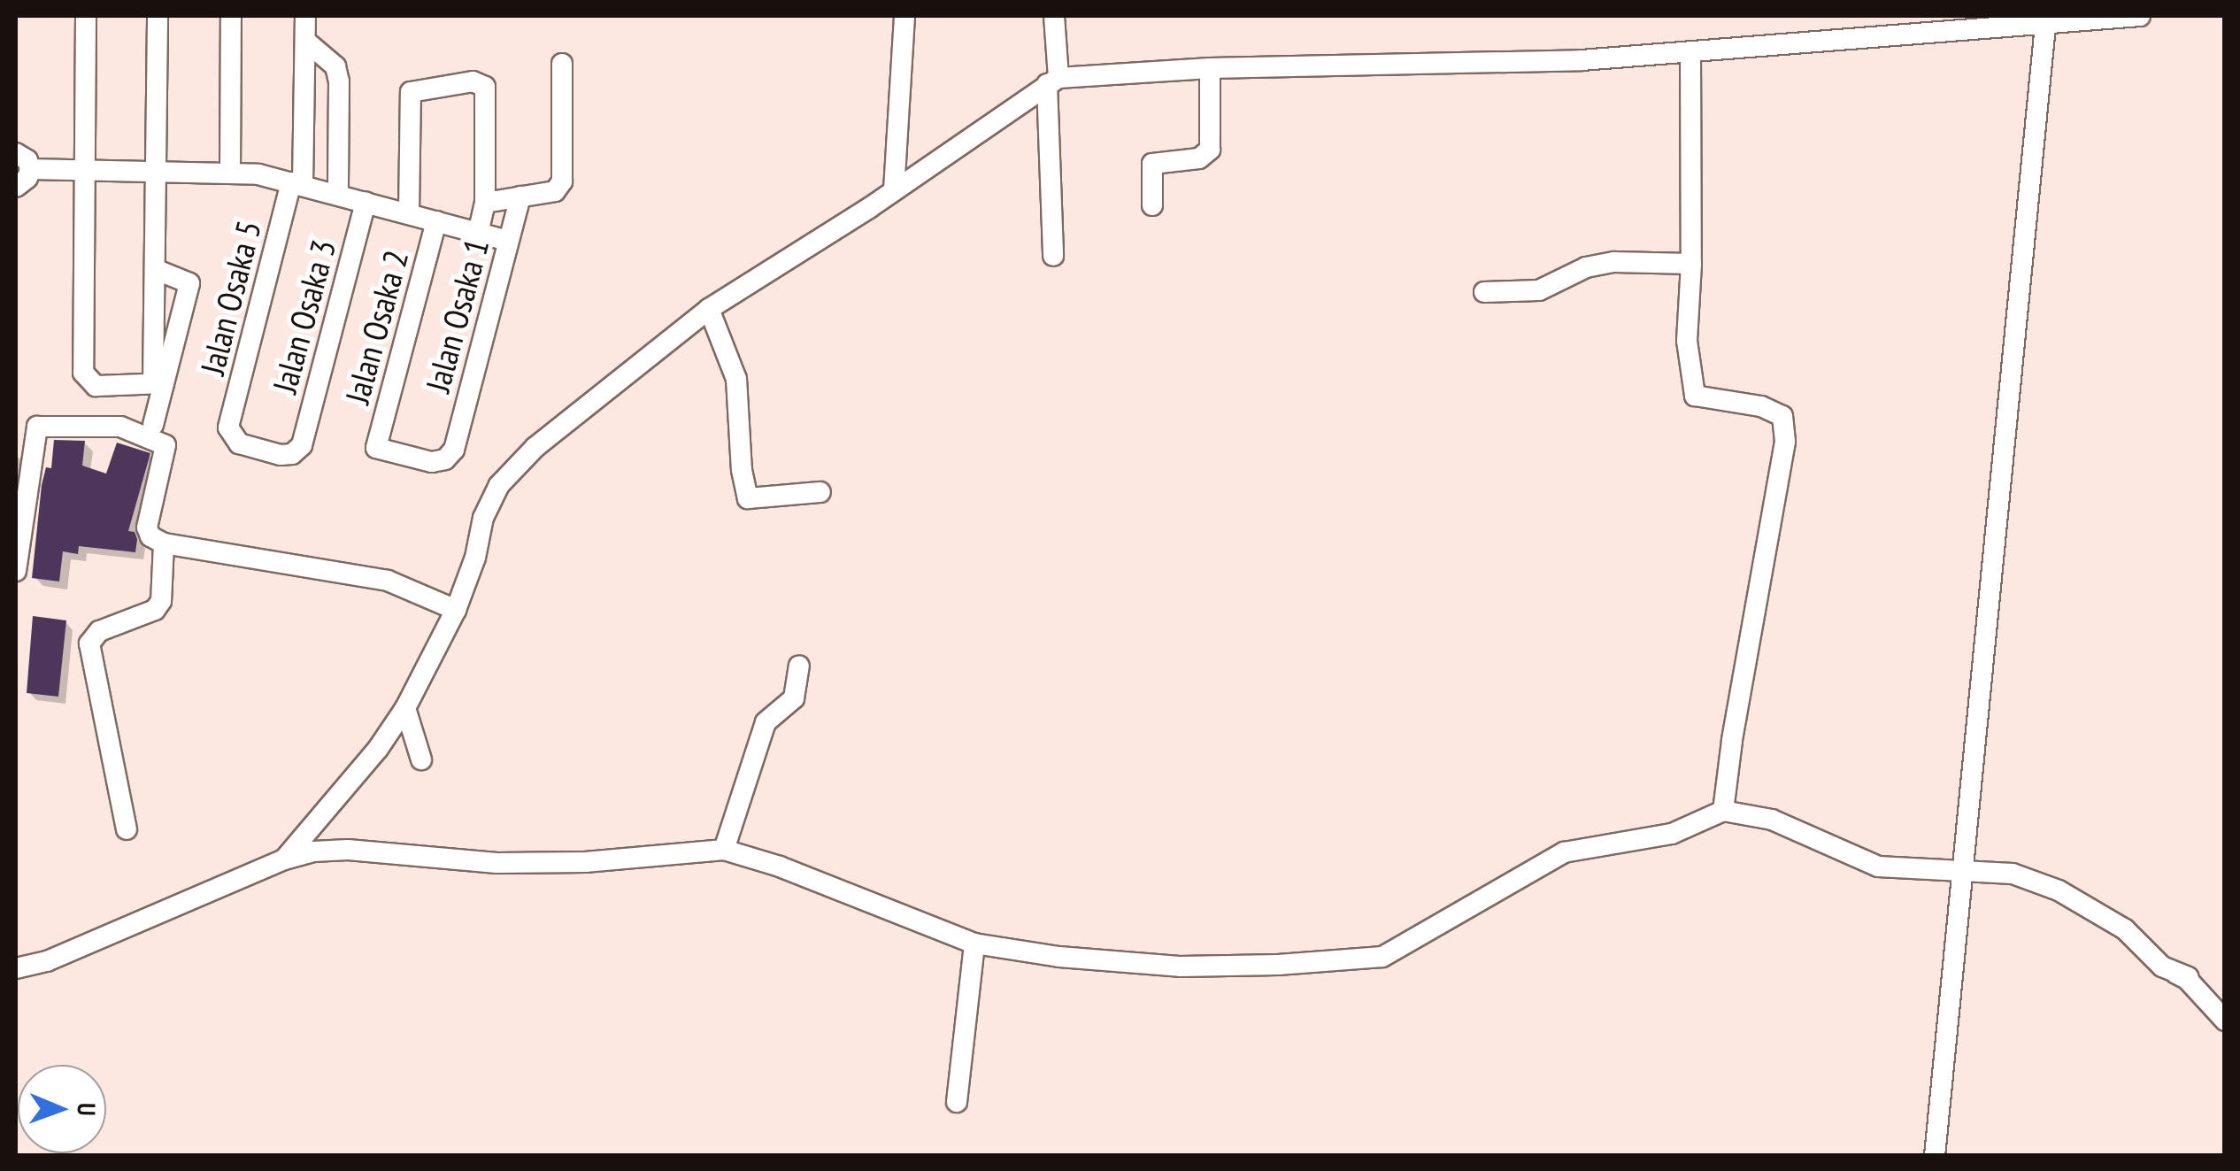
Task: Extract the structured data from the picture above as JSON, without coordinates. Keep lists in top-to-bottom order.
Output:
{
  "streets": {
    "street": [
      "Jalan Osaka 5",
      "Jalan Osaka 1",
      "Jalan Osaka 3",
      "Jalan Osaka 2"
    ]
  },
  "crossings": [
    ["Jalan Osaka 5", "Jalan Osaka 3"],
    ["Jalan Osaka 1", "Jalan Osaka 2"]
  ],
  "north": "right"
}
